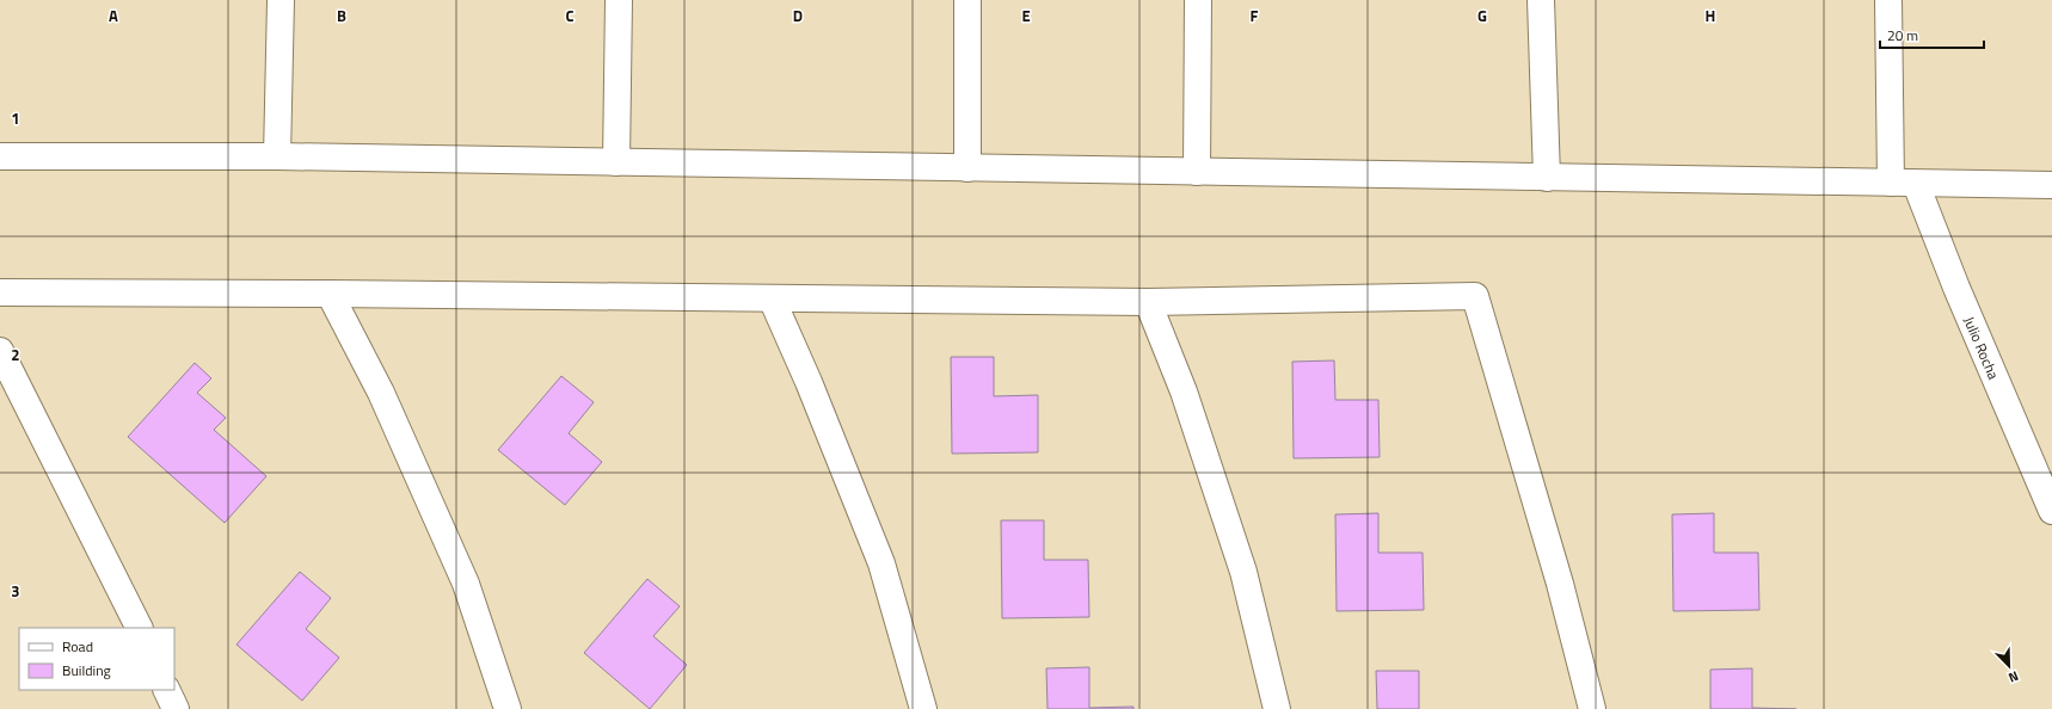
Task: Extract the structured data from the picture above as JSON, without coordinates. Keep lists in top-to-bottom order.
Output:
{
  "streets": {
    "street": ["Julio Rocha"]
  },
  "legend": ["Road", "Building"],
  "scale_bar": "20 m",
  "north": "bottom right",
  "grid": {
    "columns": [
      "A",
      "B",
      "C",
      "D",
      "E",
      "F",
      "G",
      "H"
    ],
    "rows": ["1", "2", "3"]
  }
}
